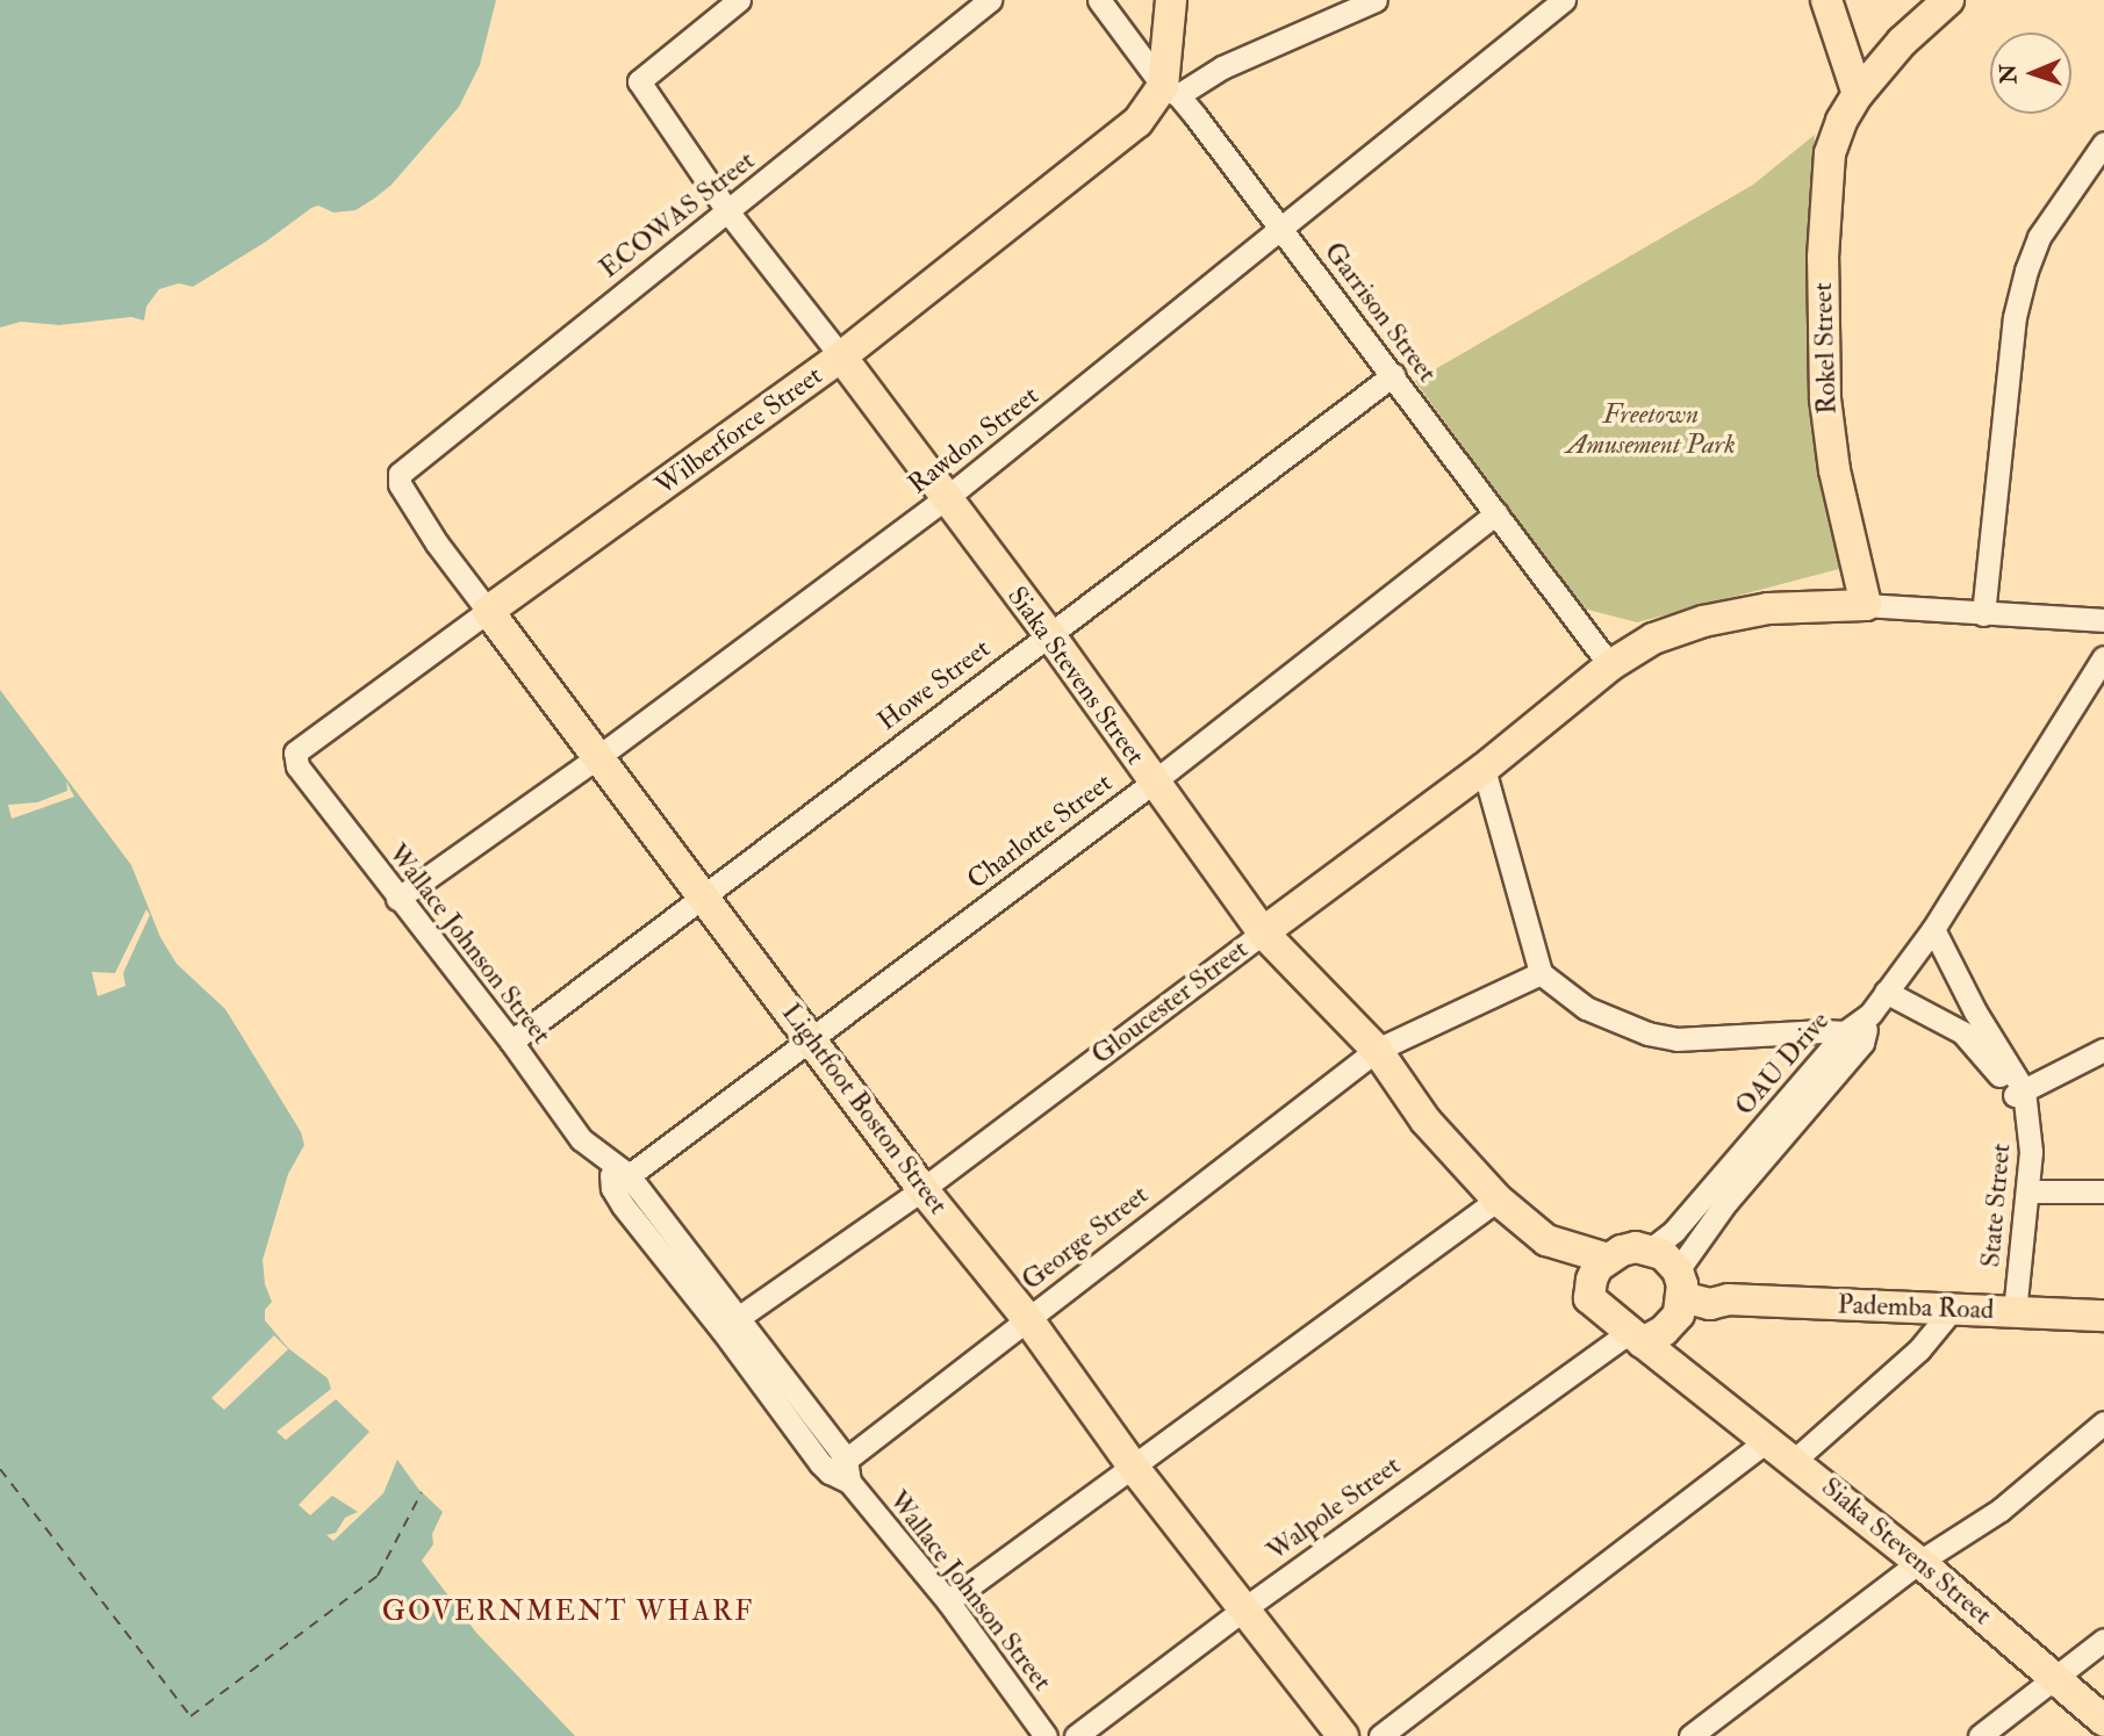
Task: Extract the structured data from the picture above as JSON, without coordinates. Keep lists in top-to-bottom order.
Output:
{
  "streets": {
    "main road": [
      "Rokel Street",
      "Wilberforce Street",
      "Siaka Stevens Street",
      "Gloucester Street",
      "Lightfoot Boston Street",
      "Pademba Road"
    ],
    "street": [
      "ECOWAS Street",
      "Garrison Street",
      "Rawdon Street",
      "Howe Street",
      "Charlotte Street",
      "Wallace Johnson Street",
      "OAU Drive",
      "State Street",
      "George Street",
      "Walpole Street"
    ]
  },
  "crossings": [
    ["ECOWAS Street", "Siaka Stevens Street"],
    ["ECOWAS Street", "Lightfoot Boston Street"],
    ["Garrison Street", "Wilberforce Street"],
    ["Garrison Street", "Rawdon Street"],
    ["Garrison Street", "Howe Street"],
    ["Garrison Street", "Charlotte Street"],
    ["Garrison Street", "Gloucester Street"],
    ["Rokel Street", "Gloucester Street"],
    ["Wilberforce Street", "Siaka Stevens Street"],
    ["Wilberforce Street", "Wallace Johnson Street"],
    ["Wilberforce Street", "Lightfoot Boston Street"],
    ["Rawdon Street", "Siaka Stevens Street"],
    ["Rawdon Street", "Wallace Johnson Street"],
    ["Rawdon Street", "Lightfoot Boston Street"],
    ["Siaka Stevens Street", "Howe Street"],
    ["Siaka Stevens Street", "Charlotte Street"],
    ["Siaka Stevens Street", "Gloucester Street"],
    ["Siaka Stevens Street", "OAU Drive"],
    ["Siaka Stevens Street", "George Street"],
    ["Siaka Stevens Street", "Pademba Road"],
    ["Siaka Stevens Street", "Walpole Street"],
    ["Howe Street", "Wallace Johnson Street"],
    ["Howe Street", "Lightfoot Boston Street"],
    ["Charlotte Street", "Wallace Johnson Street"],
    ["Charlotte Street", "Lightfoot Boston Street"],
    ["Wallace Johnson Street", "Gloucester Street"],
    ["Wallace Johnson Street", "George Street"],
    ["Gloucester Street", "Lightfoot Boston Street"],
    ["OAU Drive", "State Street"],
    ["OAU Drive", "Pademba Road"],
    ["OAU Drive", "Walpole Street"],
    ["Lightfoot Boston Street", "George Street"],
    ["Lightfoot Boston Street", "Walpole Street"],
    ["State Street", "Pademba Road"],
    ["Pademba Road", "Walpole Street"]
  ],
  "districts": ["GOVERNMENT WHARF"],
  "parks": ["Freetown Amusement Park"],
  "north": "left"
}
